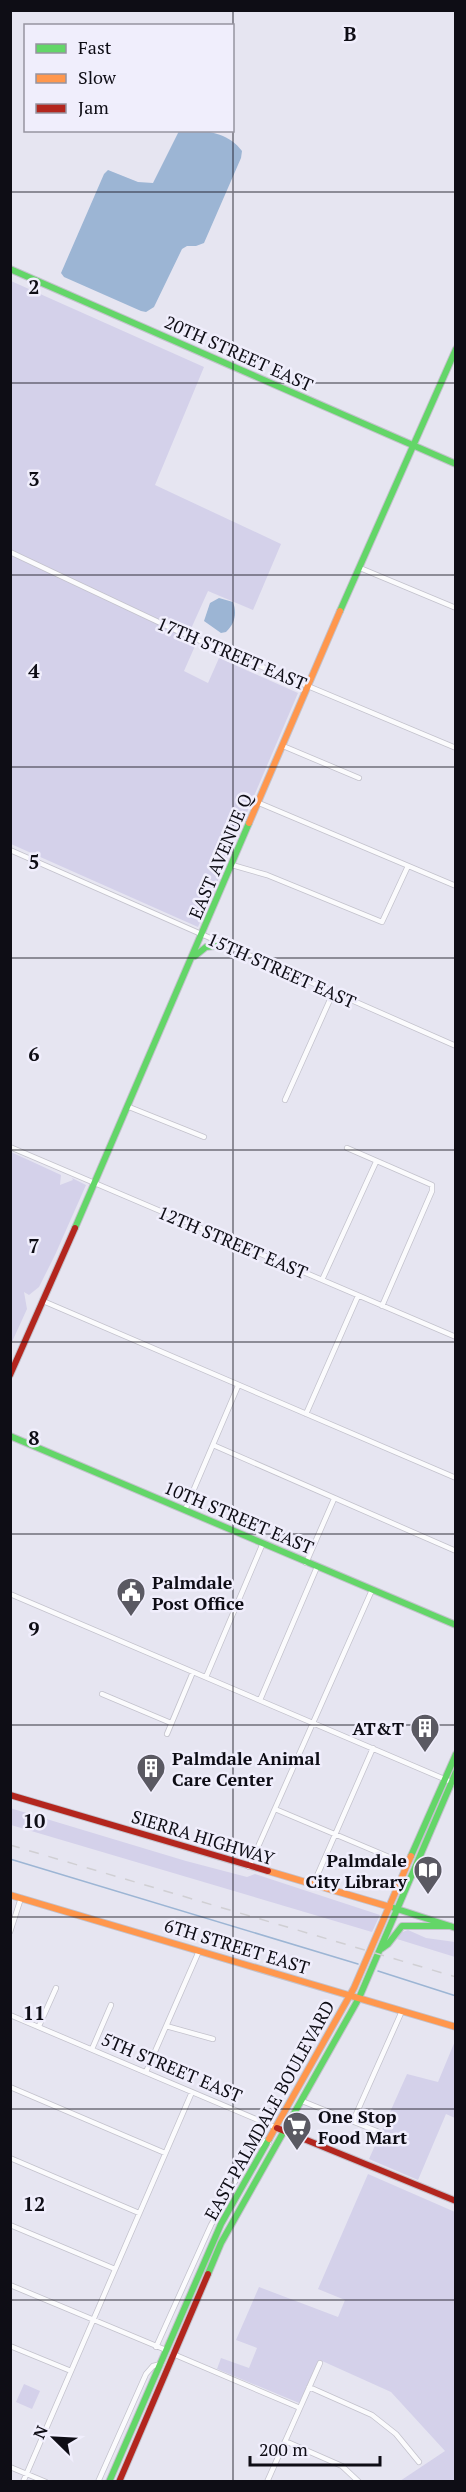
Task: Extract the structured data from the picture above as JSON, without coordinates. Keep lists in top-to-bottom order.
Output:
{
  "streets": {
    "main road": [
      "20TH STREET EAST",
      "EAST AVENUE Q",
      "10TH STREET EAST",
      "SIERRA HIGHWAY",
      "6TH STREET EAST",
      "5TH STREET EAST",
      "EAST PALMDALE BOULEVARD"
    ],
    "street": ["17TH STREET EAST", "15TH STREET EAST", "12TH STREET EAST"]
  },
  "crossings": [
    ["20TH STREET EAST", "EAST AVENUE Q"],
    ["17TH STREET EAST", "EAST AVENUE Q"],
    ["EAST AVENUE Q", "15TH STREET EAST"],
    ["EAST AVENUE Q", "12TH STREET EAST"],
    ["SIERRA HIGHWAY", "EAST PALMDALE BOULEVARD"],
    ["6TH STREET EAST", "EAST PALMDALE BOULEVARD"],
    ["5TH STREET EAST", "EAST PALMDALE BOULEVARD"]
  ],
  "places": {
    "public building": ["Palmdale Post Office"],
    "building": ["AT&T", "Palmdale Animal Care Center"],
    "library": ["Palmdale City Library"],
    "supermarket": ["One Stop Food Mart"]
  },
  "legend": ["Fast", "Slow", "Jam"],
  "scale_bar": "200 m",
  "north": "top left",
  "grid": {
    "columns": ["B"],
    "rows": [
      "2",
      "3",
      "4",
      "5",
      "6",
      "7",
      "8",
      "9",
      "10",
      "11",
      "12"
    ]
  }
}
